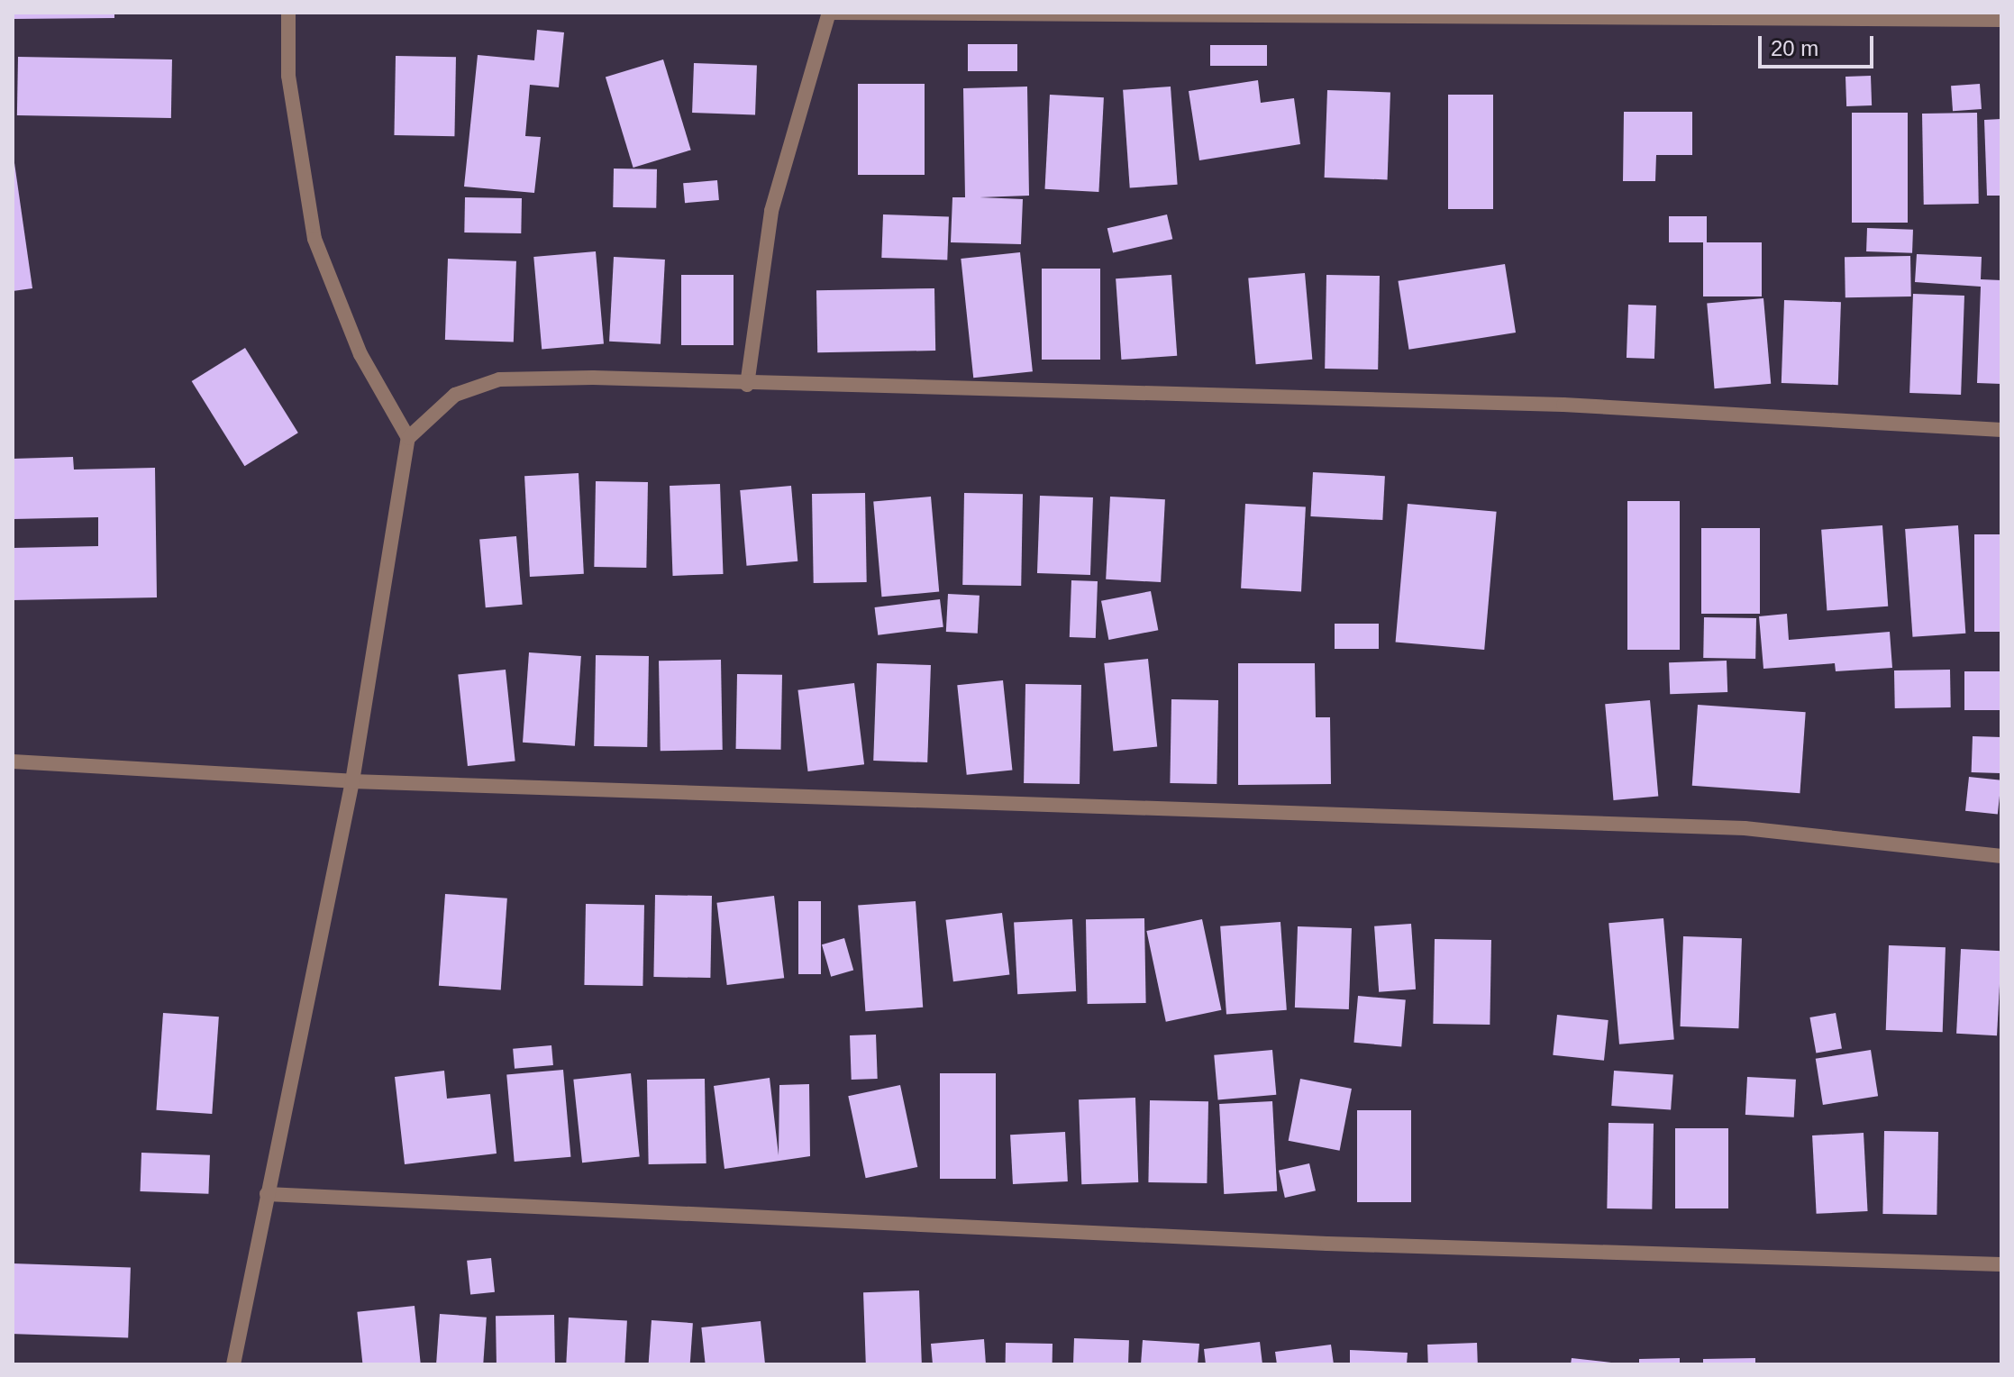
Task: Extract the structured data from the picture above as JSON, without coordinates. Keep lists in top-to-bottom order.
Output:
{
  "scale_bar": "20 m"
}
